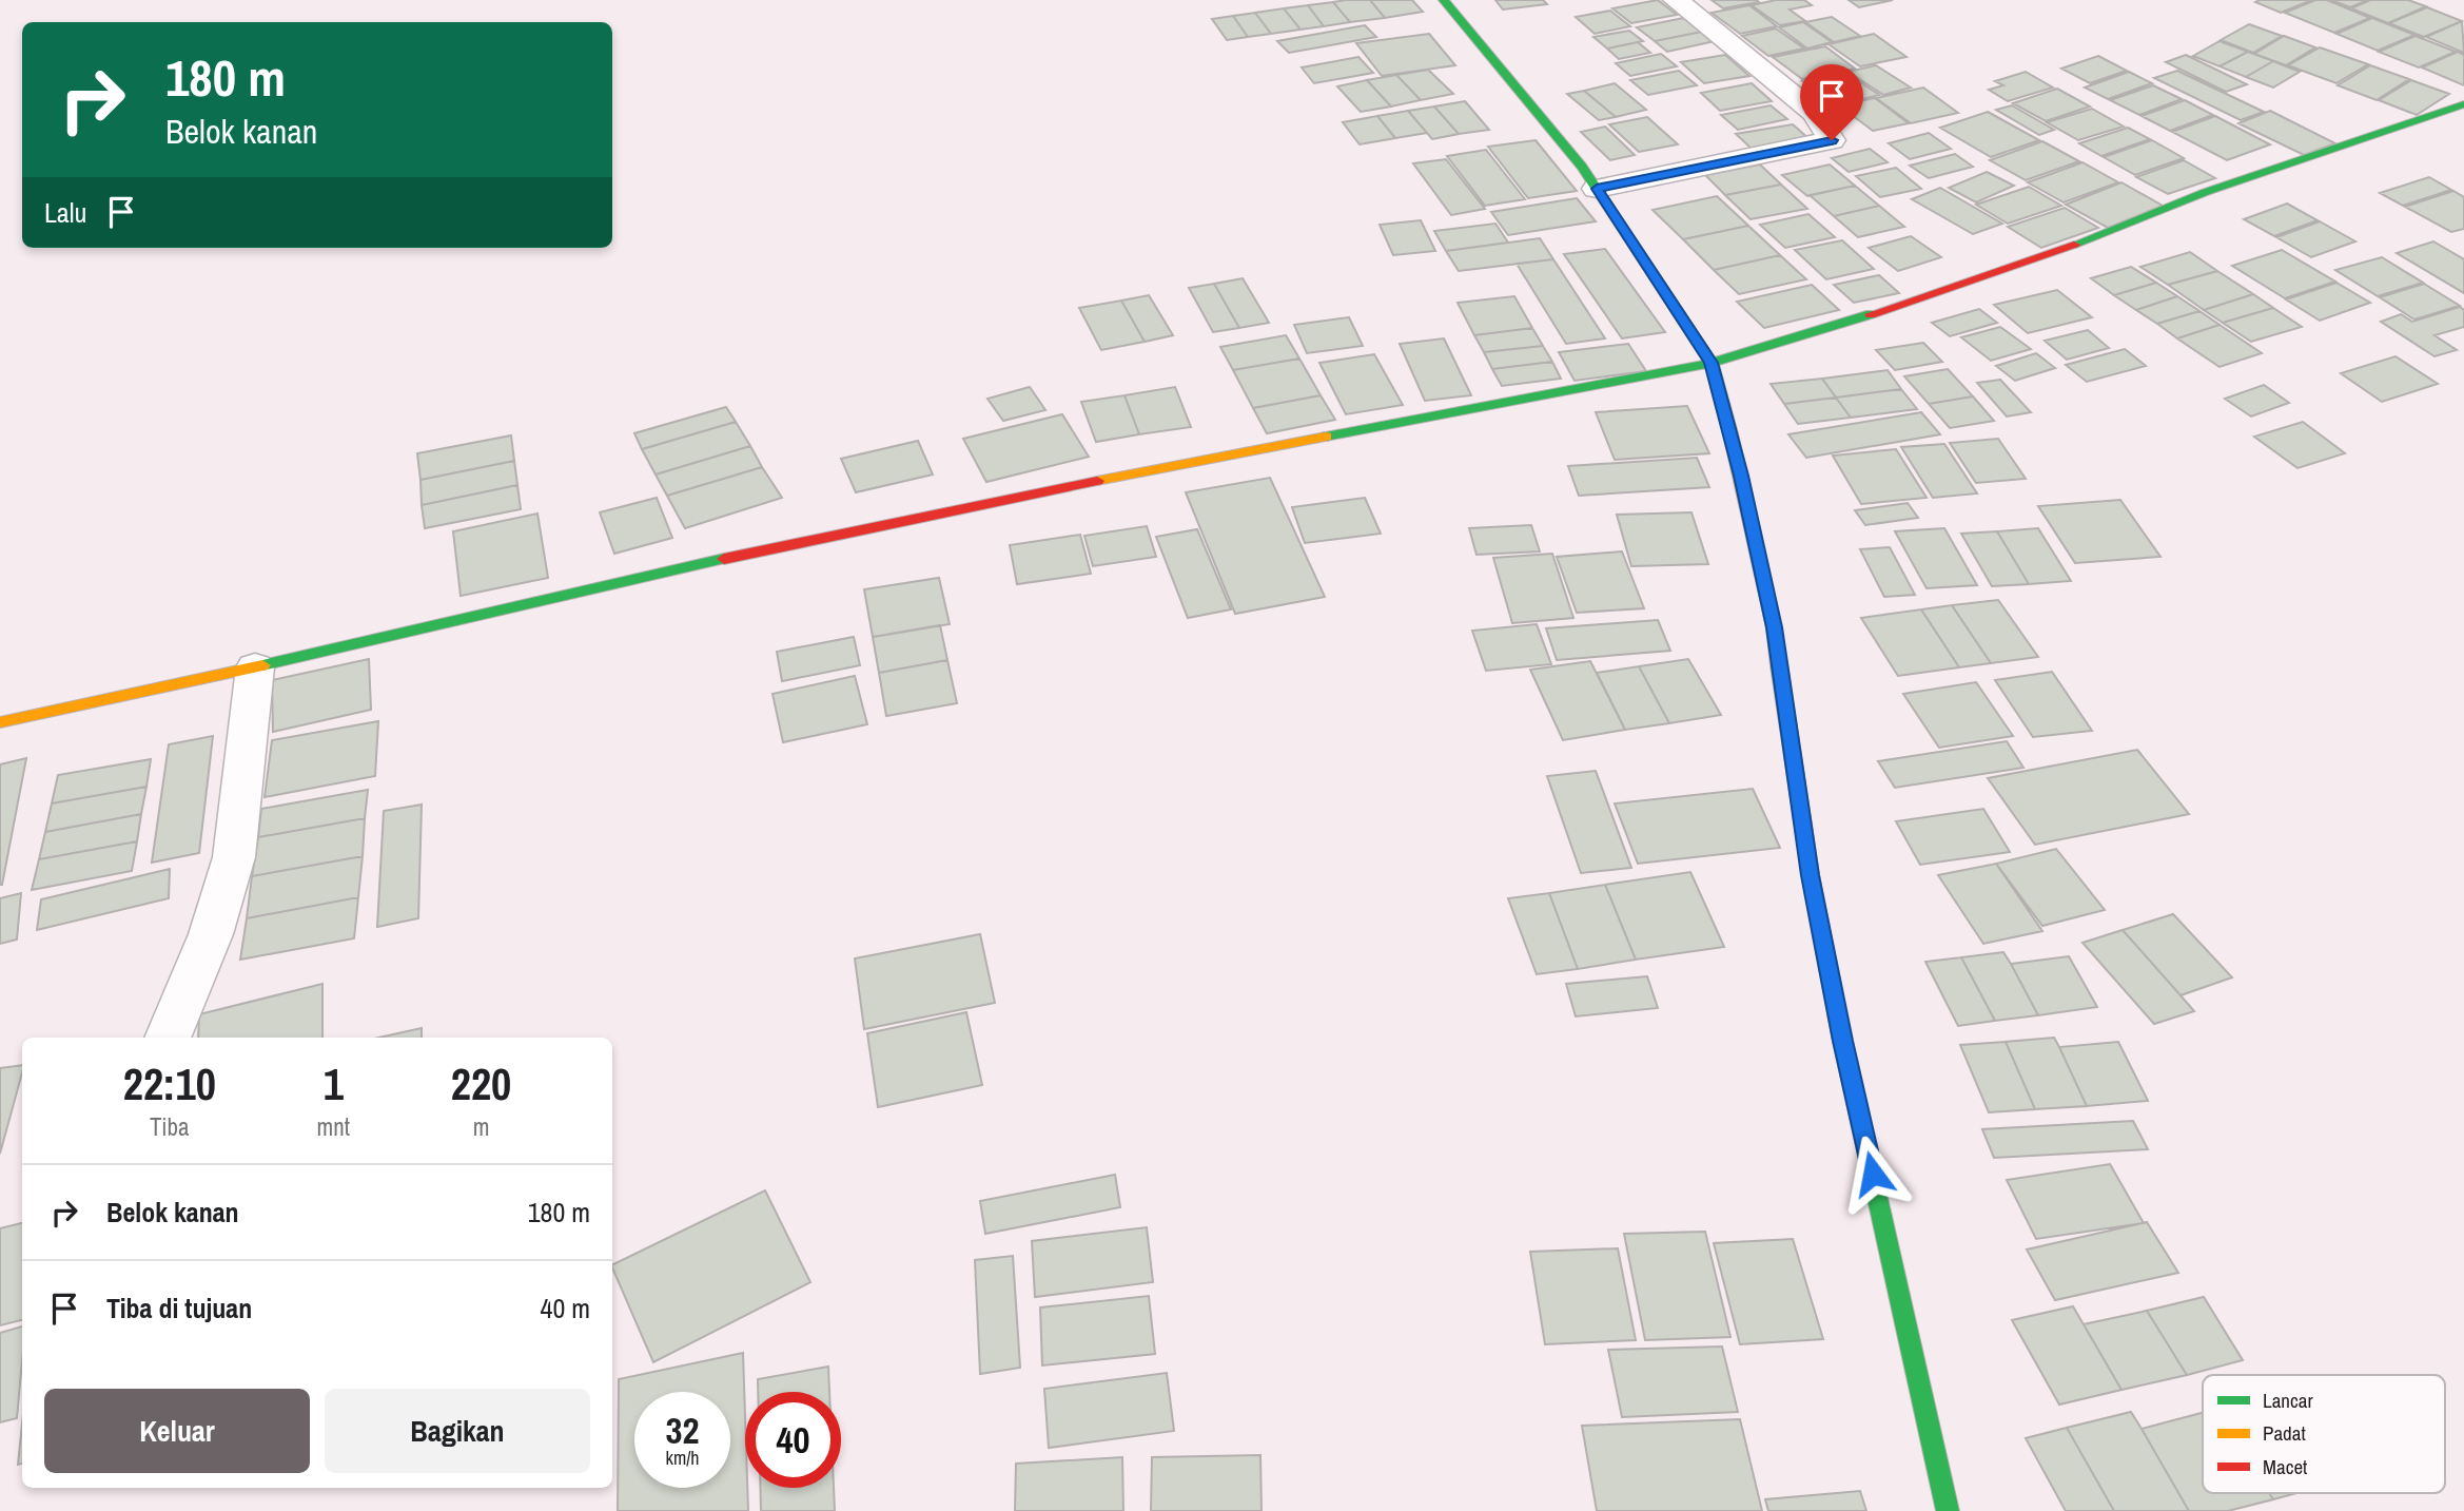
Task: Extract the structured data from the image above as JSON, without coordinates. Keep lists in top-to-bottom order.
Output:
{
  "legend": ["Lancar", "Padat", "Macet"],
  "page": {
    "turn": ["180 m", "Belok kanan"],
    "then": "Lalu",
    "eta": [
      "22:10",
      "Tiba",
      "1",
      "mnt",
      "220",
      "m"
    ],
    "list": [
      {
        "name": "Belok kanan",
        "value": "180 m"
      },
      {
        "name": "Tiba di tujuan",
        "value": "40 m"
      }
    ],
    "buttons": ["Keluar", "Bagikan"],
    "speed": "32 km/h",
    "limit": "40"
  }
}
